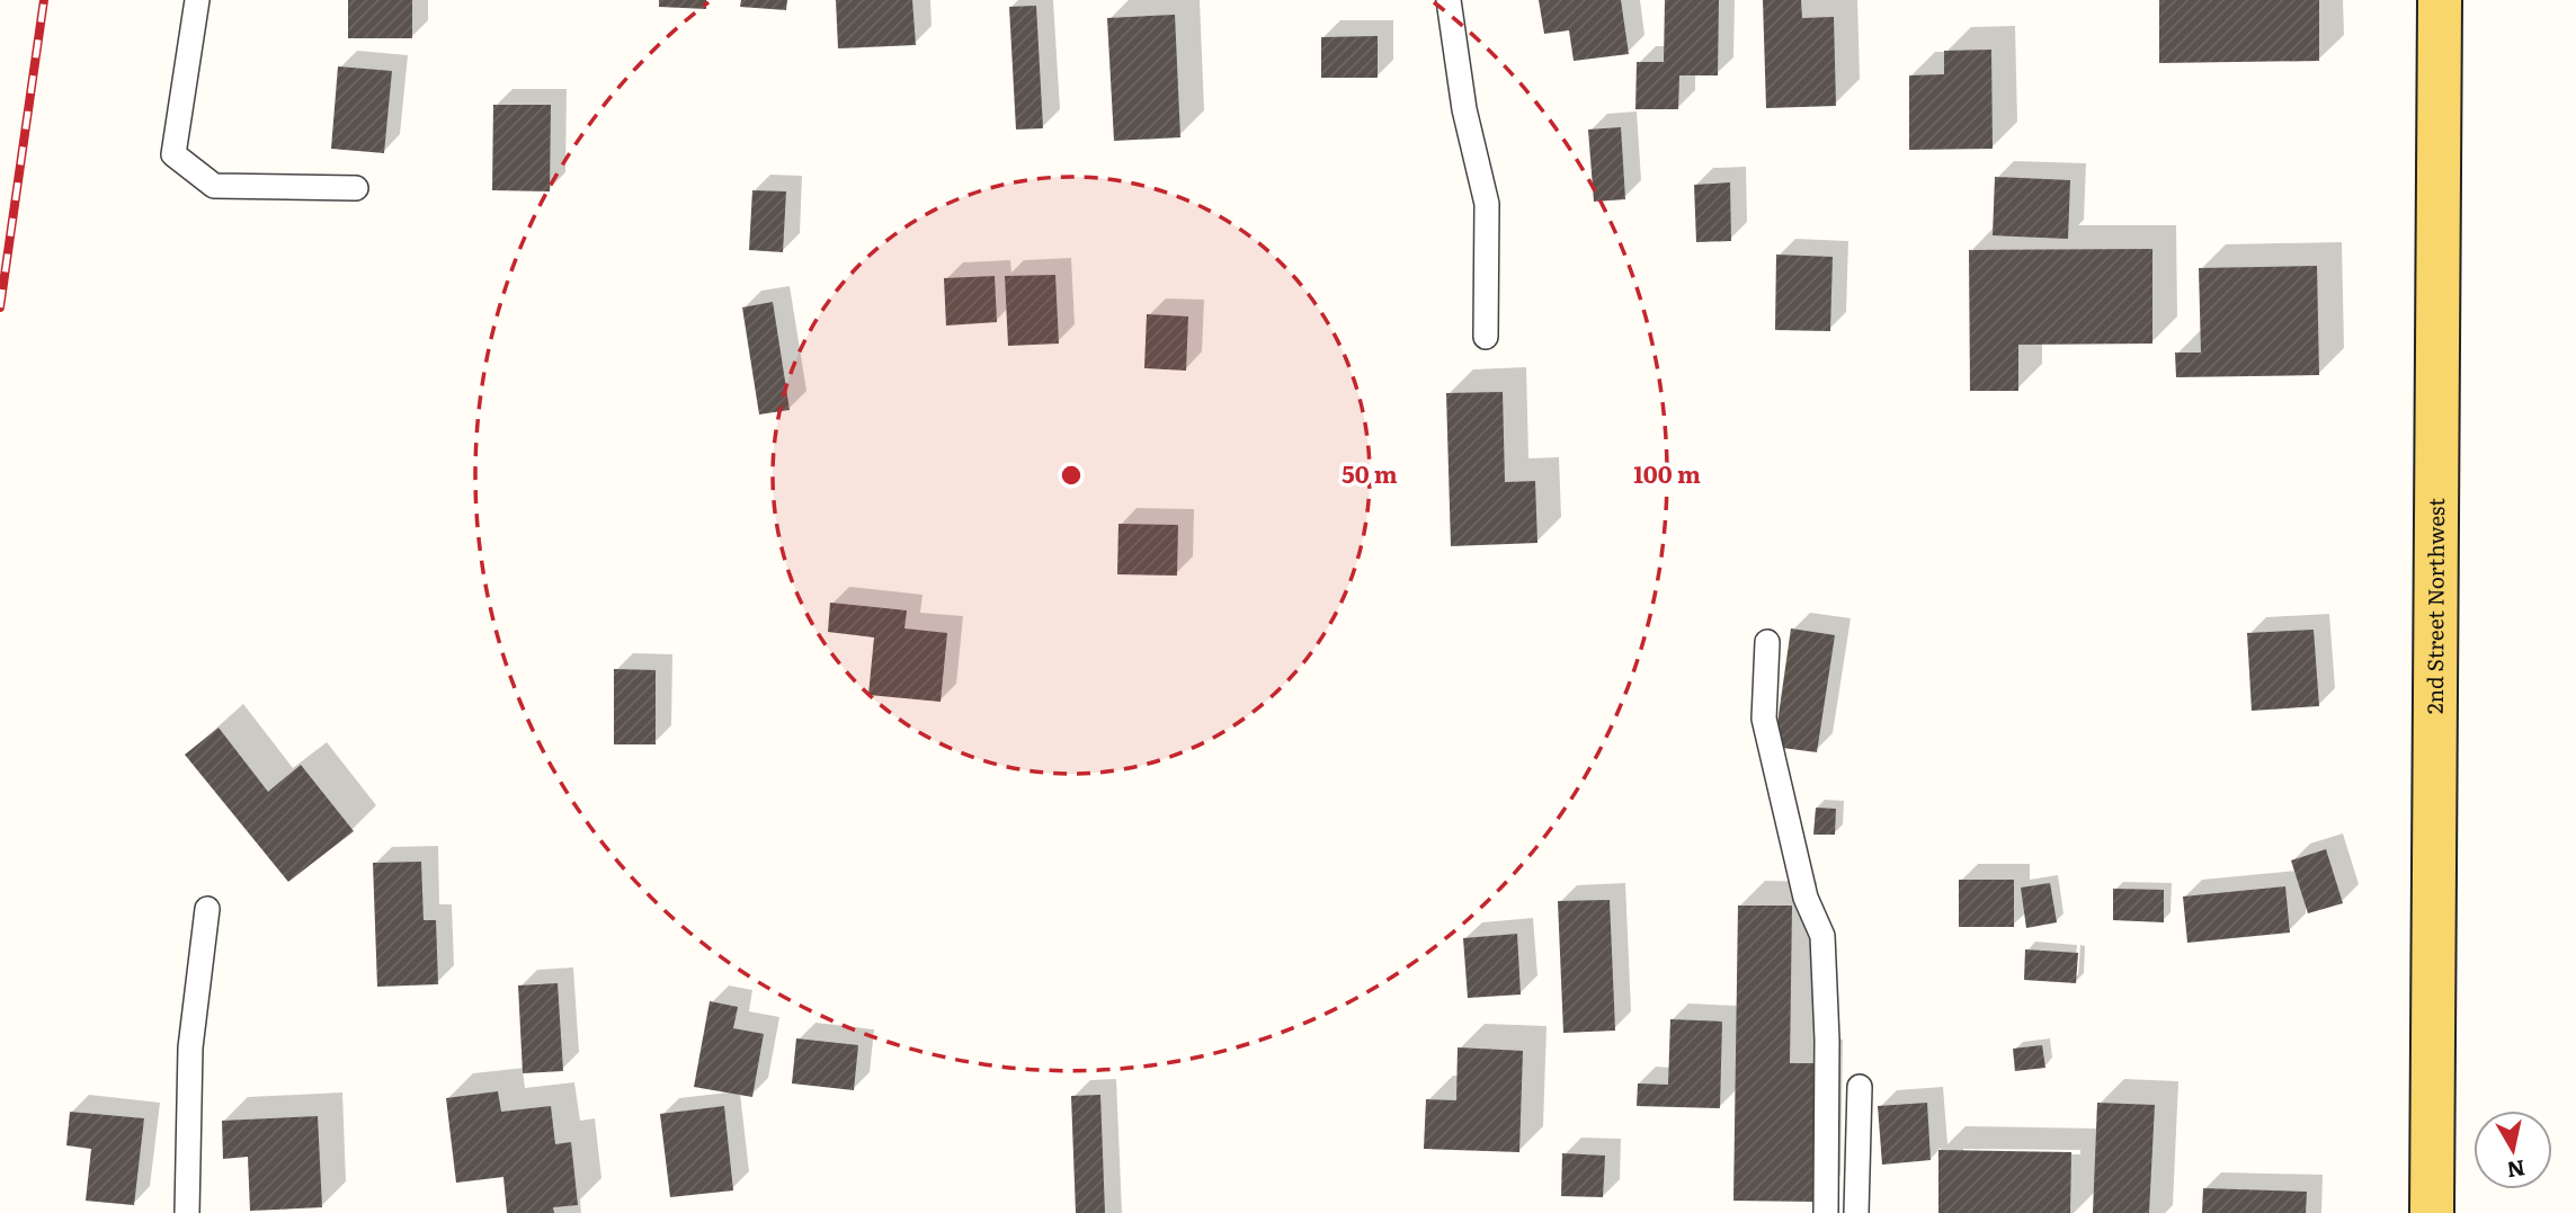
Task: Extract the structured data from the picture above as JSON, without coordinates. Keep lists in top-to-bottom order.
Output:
{
  "streets": {
    "main road": ["2nd Street Northwest"]
  },
  "north": "bottom",
  "rings": ["50 m", "100 m"]
}
